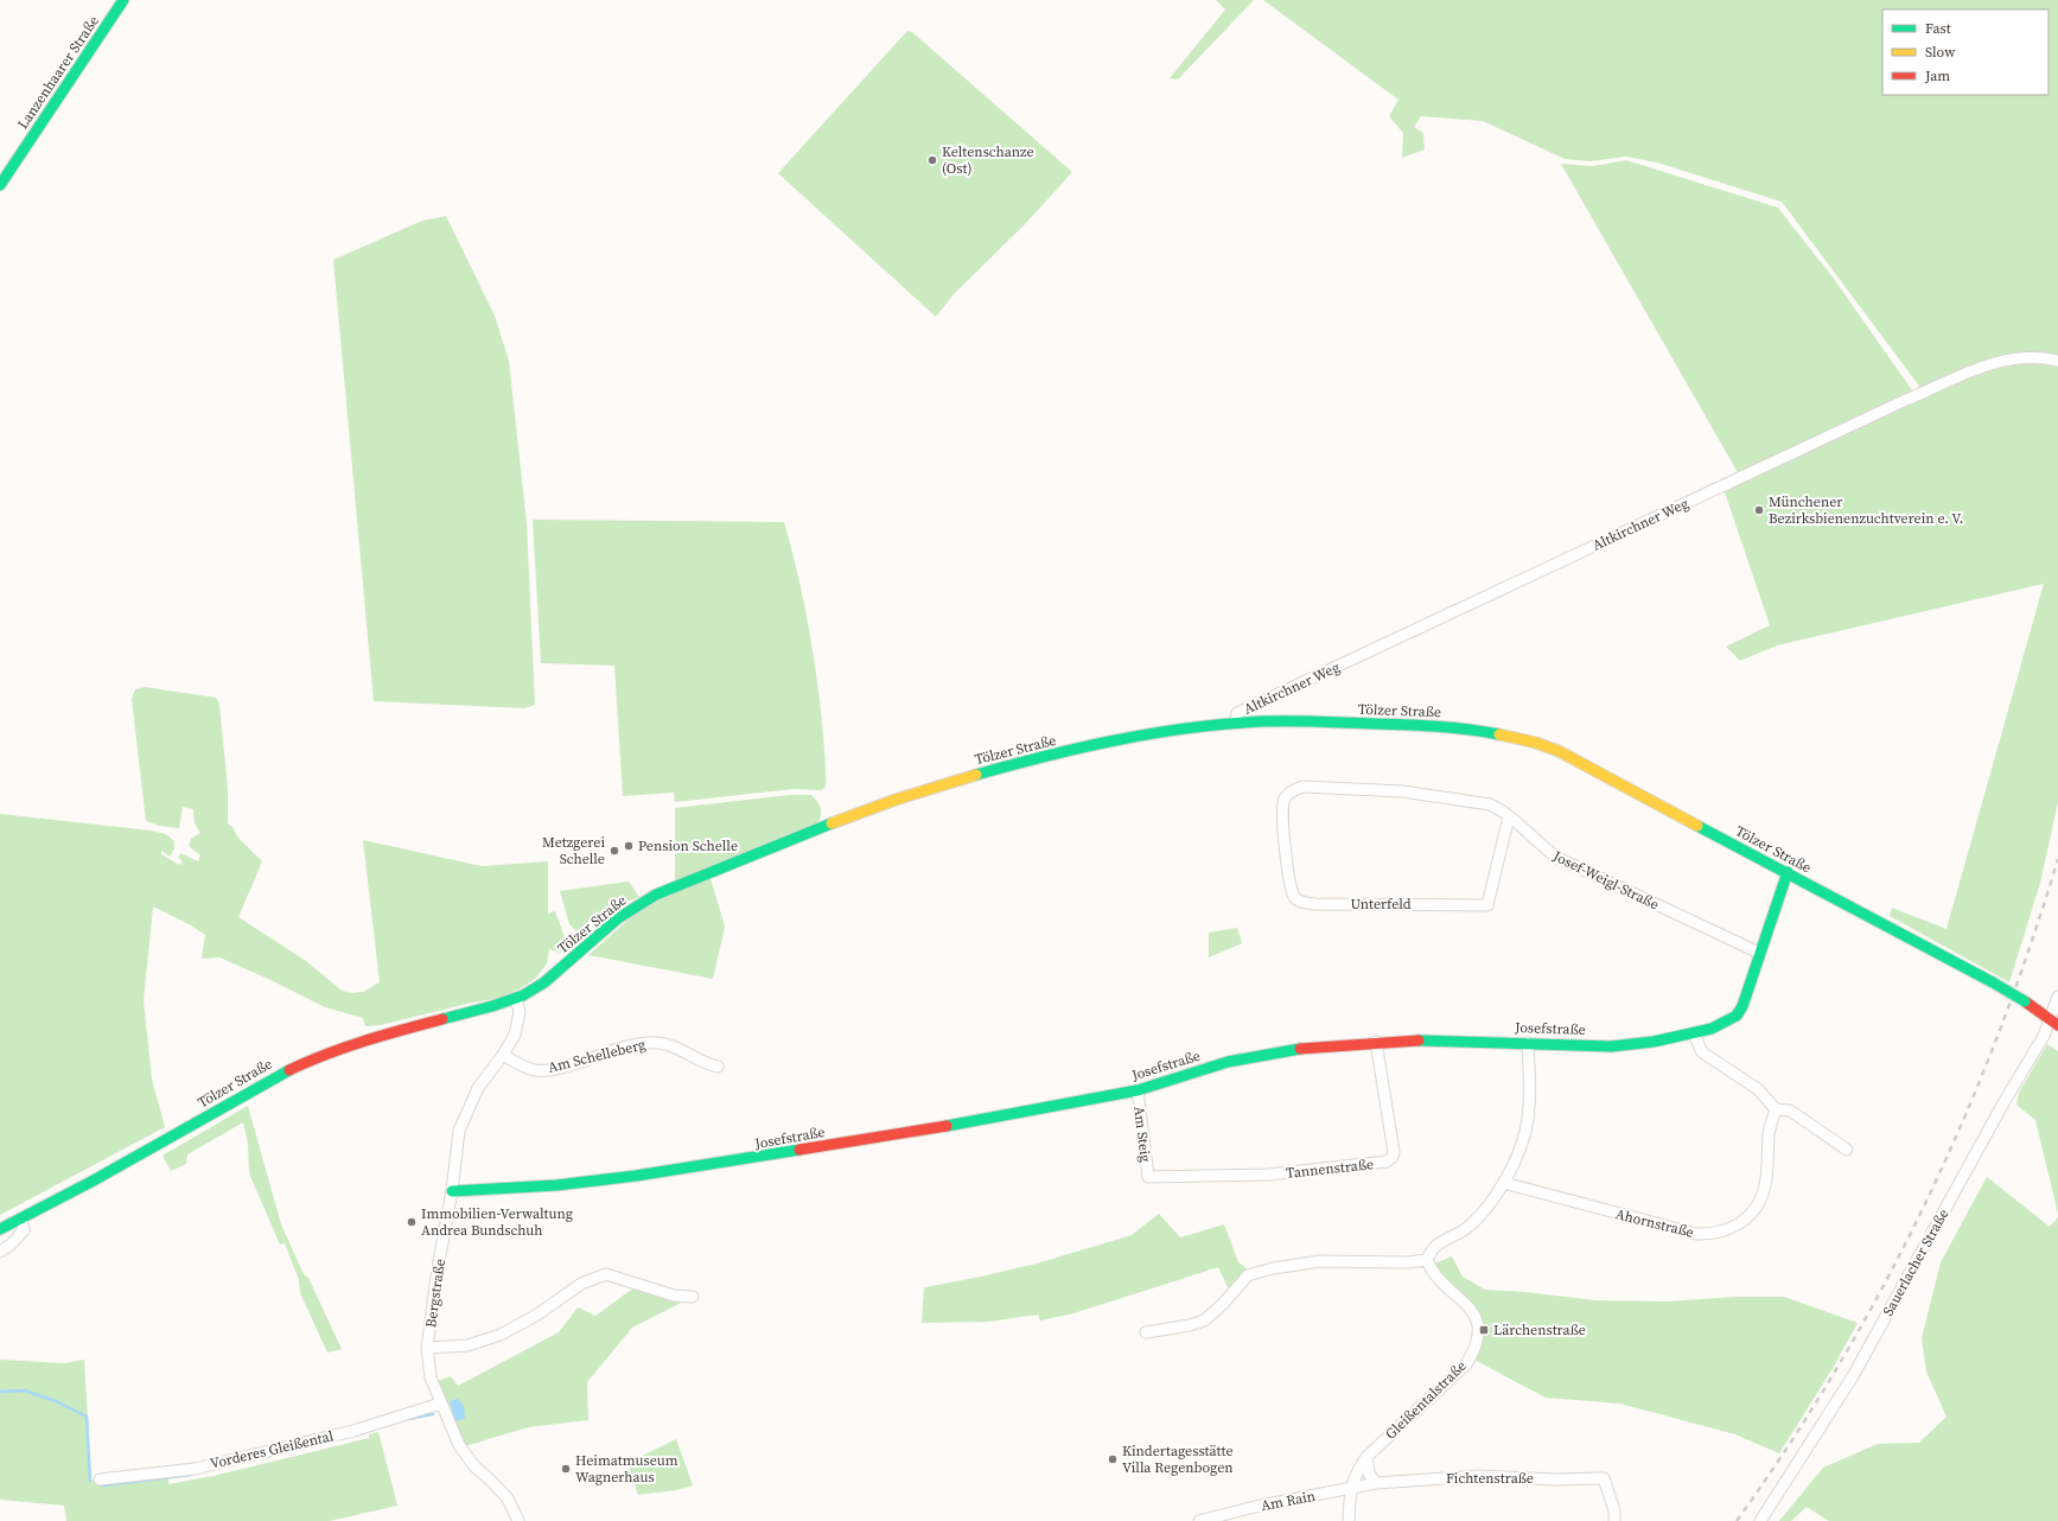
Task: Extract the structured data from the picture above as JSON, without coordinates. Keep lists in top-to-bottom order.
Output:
{
  "streets": {
    "main road": ["Lanzenhaarer Straße", "Tölzer Straße", "Josefstraße"],
    "street": [
      "Altkirchner Weg",
      "Josef-Weigl-Straße",
      "Unterfeld",
      "Am Schelleberg",
      "Am Steig",
      "Tannenstraße",
      "Ahornstraße",
      "Sauerlacher Straße",
      "Bergstraße",
      "Gleißentalstraße",
      "Vorderes Gleißental",
      "Fichtenstraße",
      "Am Rain"
    ]
  },
  "crossings": [
    ["Altkirchner Weg", "Tölzer Straße"],
    ["Tölzer Straße", "Josefstraße"],
    ["Tölzer Straße", "Sauerlacher Straße"],
    ["Tölzer Straße", "Bergstraße"],
    ["Josef-Weigl-Straße", "Unterfeld"],
    ["Josef-Weigl-Straße", "Josefstraße"],
    ["Josefstraße", "Am Steig"],
    ["Josefstraße", "Tannenstraße"],
    ["Josefstraße", "Bergstraße"],
    ["Am Schelleberg", "Bergstraße"],
    ["Am Steig", "Tannenstraße"],
    ["Bergstraße", "Vorderes Gleißental"],
    ["Gleißentalstraße", "Fichtenstraße"],
    ["Gleißentalstraße", "Am Rain"],
    ["Fichtenstraße", "Am Rain"]
  ],
  "places": {
    "other": [
      "Keltenschanze (Ost)",
      "Münchener Bezirksbienenzuchtverein e. V.",
      "Pension Schelle",
      "Metzgerei Schelle",
      "Immobilien-Verwaltung Andrea Bundschuh",
      "Kindertagesstätte Villa Regenbogen",
      "Heimatmuseum Wagnerhaus"
    ],
    "transit": ["Lärchenstraße"]
  },
  "legend": ["Fast", "Slow", "Jam"]
}
